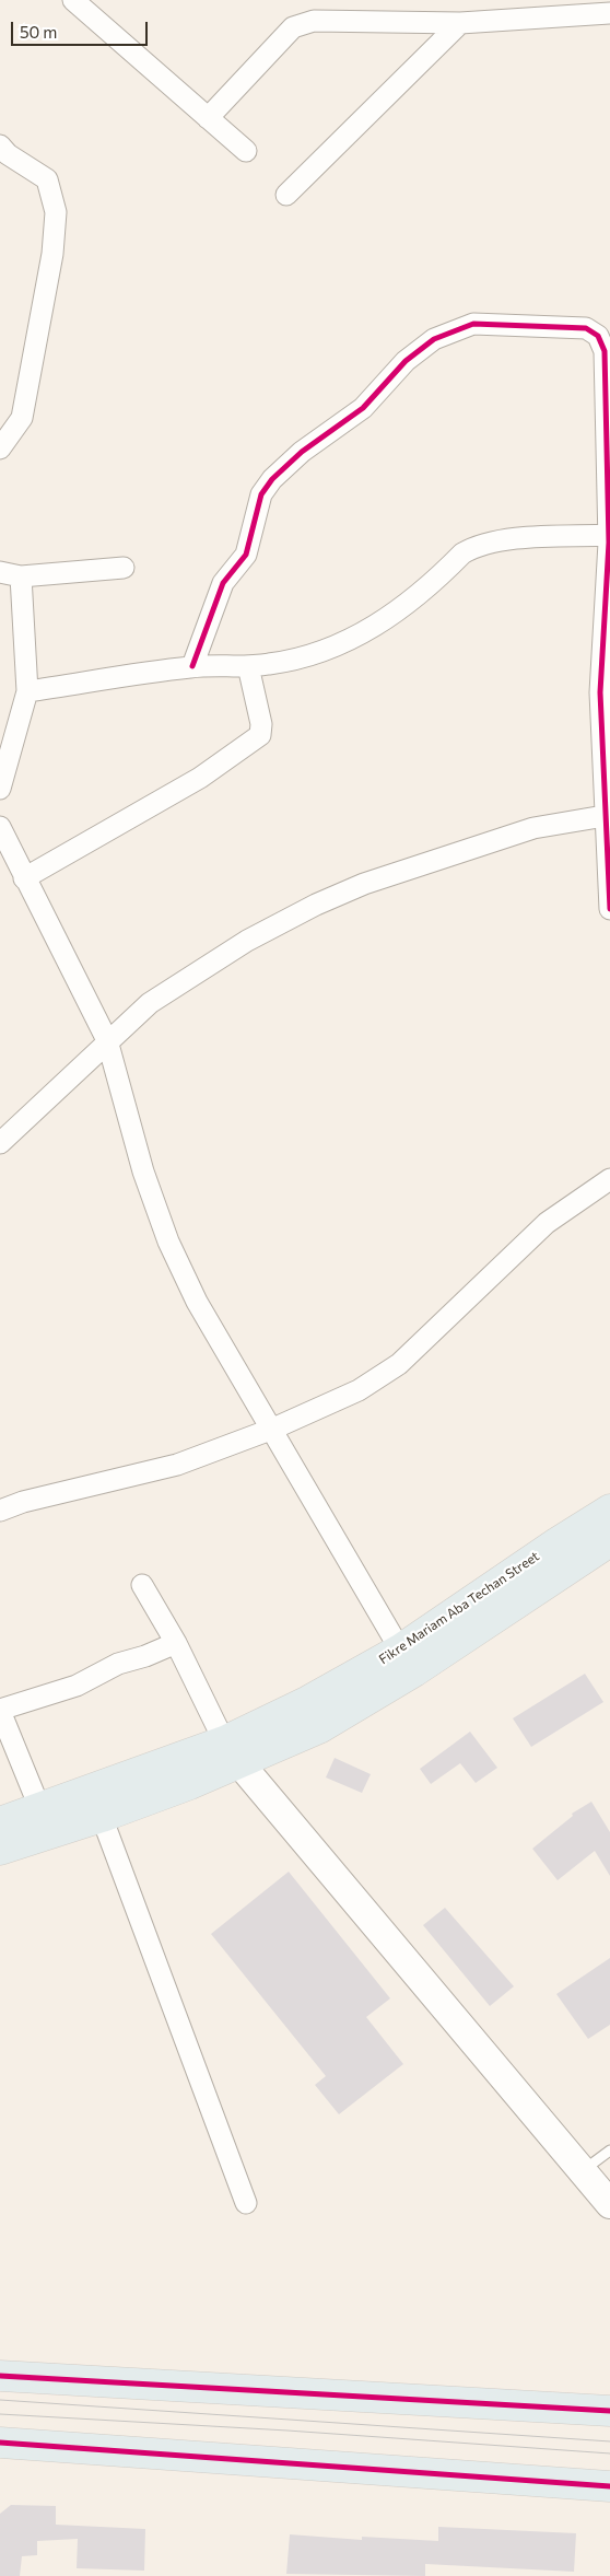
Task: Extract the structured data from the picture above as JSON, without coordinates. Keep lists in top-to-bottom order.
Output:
{
  "streets": {
    "main road": ["Fikre Mariam Aba Techan Street"]
  },
  "scale_bar": "50 m"
}
